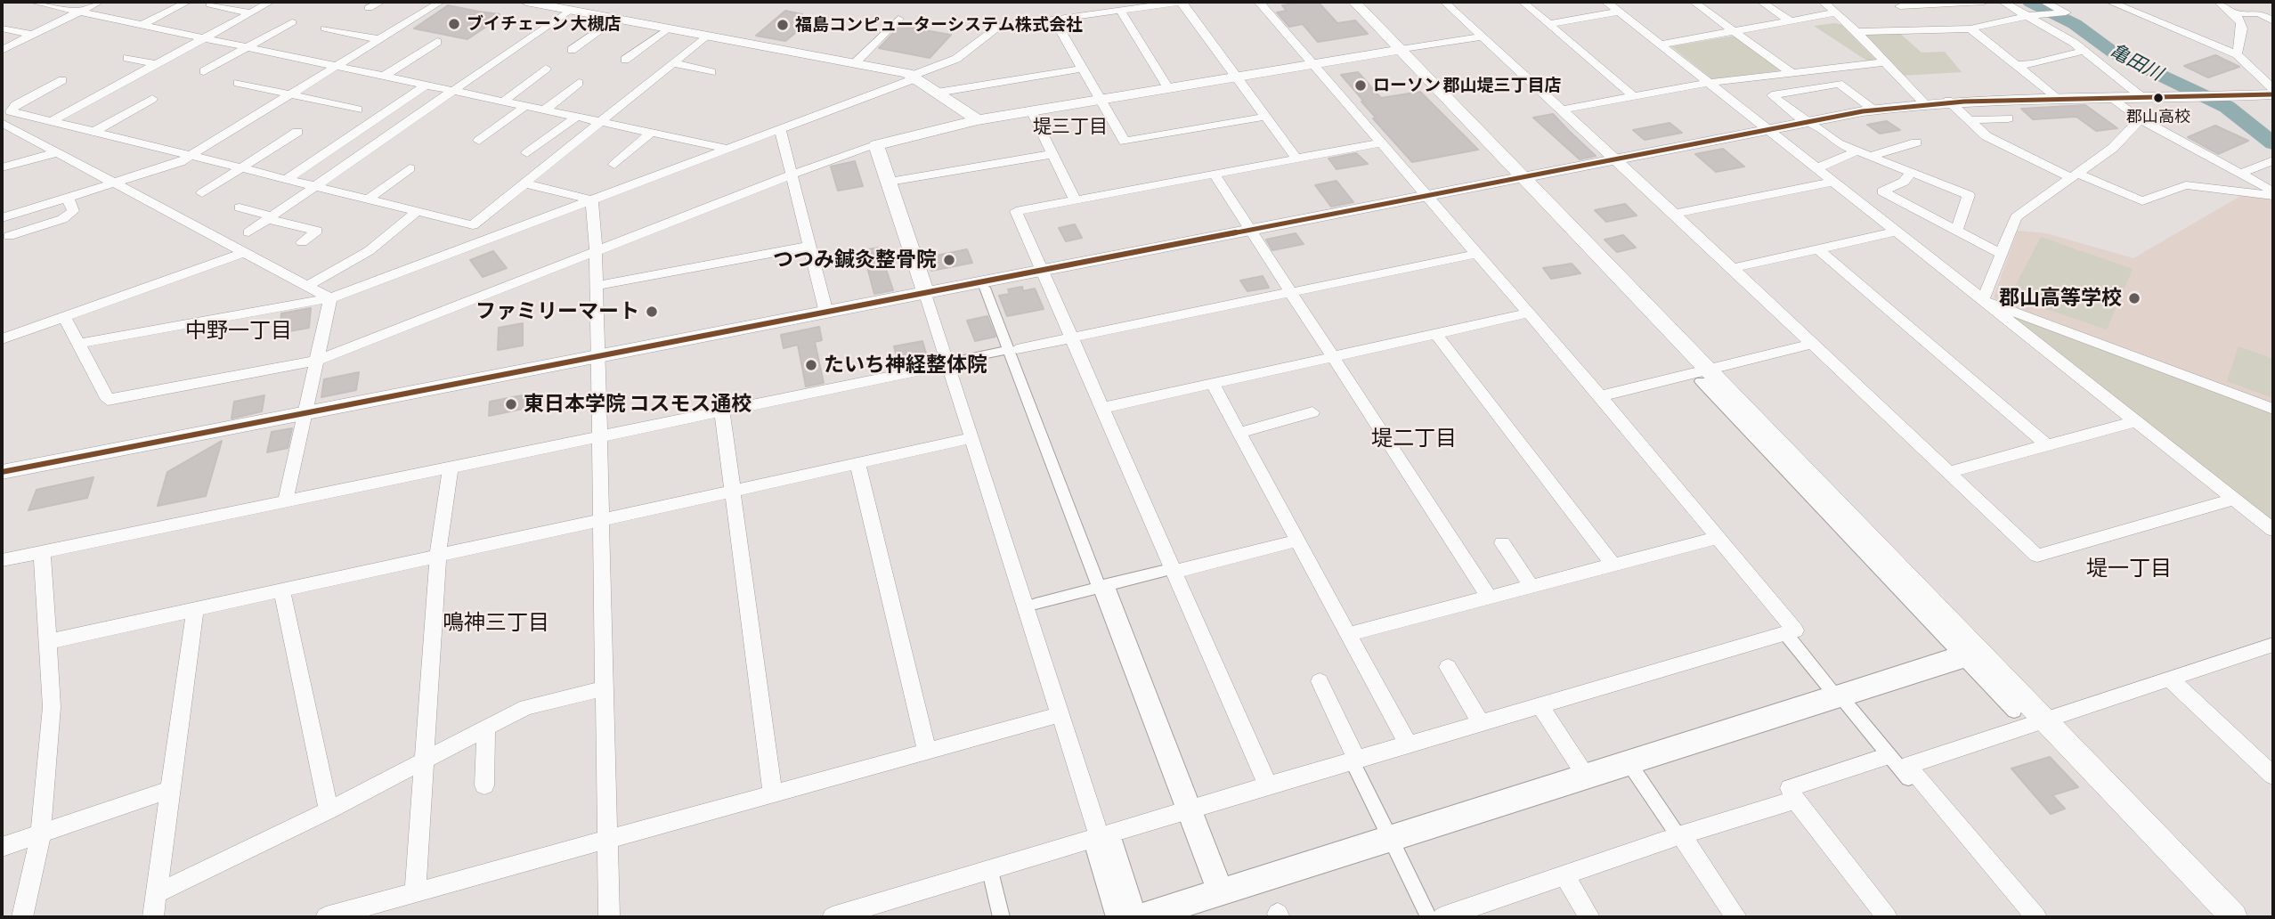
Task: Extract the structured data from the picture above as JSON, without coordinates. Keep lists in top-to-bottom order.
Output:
{
  "districts": [
    "堤三丁目",
    "中野一丁目",
    "堤二丁目",
    "堤一丁目",
    "鳴神三丁目"
  ],
  "water": ["亀田川"],
  "places": [
    "ブイチェーン 大槻店",
    "福島コンピューターシステム株式会社",
    "ローソン 郡山堤三丁目店",
    "郡山高校",
    "つつみ鍼灸整骨院",
    "郡山高等学校",
    "ファミリーマート",
    "たいち神経整体院",
    "東日本学院 コスモス通校"
  ]
}
